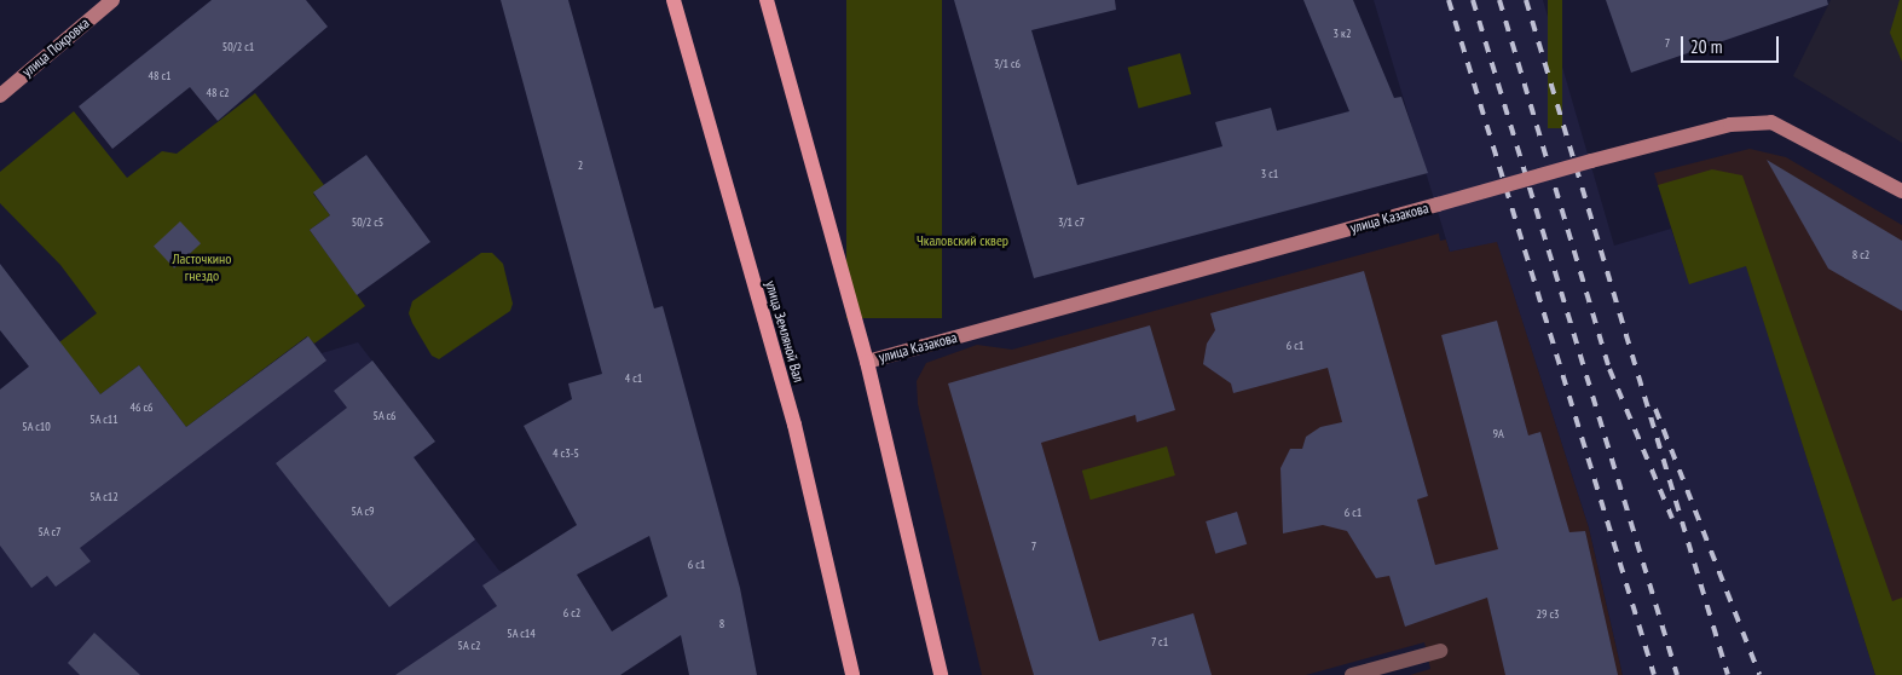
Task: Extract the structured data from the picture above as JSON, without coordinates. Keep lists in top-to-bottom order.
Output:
{
  "streets": {
    "main road": ["улица Земляной Вал"],
    "street": ["улица Покровка", "улица Казакова"]
  },
  "parks": ["Чкаловский сквер", "Ласточкино гнездо"],
  "house_numbers": [
    "3 к2",
    "7",
    "50/2 с1",
    "3/1 с6",
    "48 с1",
    "48 с2",
    "2",
    "3 с1",
    "50/2 с5",
    "3/1 с7",
    "8 с2",
    "6 с1",
    "4 с1",
    "46 с6",
    "5А с6",
    "5А с11",
    "5А с10",
    "9A",
    "4 с3-5",
    "5А с12",
    "5А с9",
    "6 с1",
    "5А с7",
    "7",
    "6 с1",
    "6 с2",
    "29 с3",
    "8",
    "5А с14",
    "7 с1",
    "5А с2"
  ],
  "scale_bar": "20 m"
}
